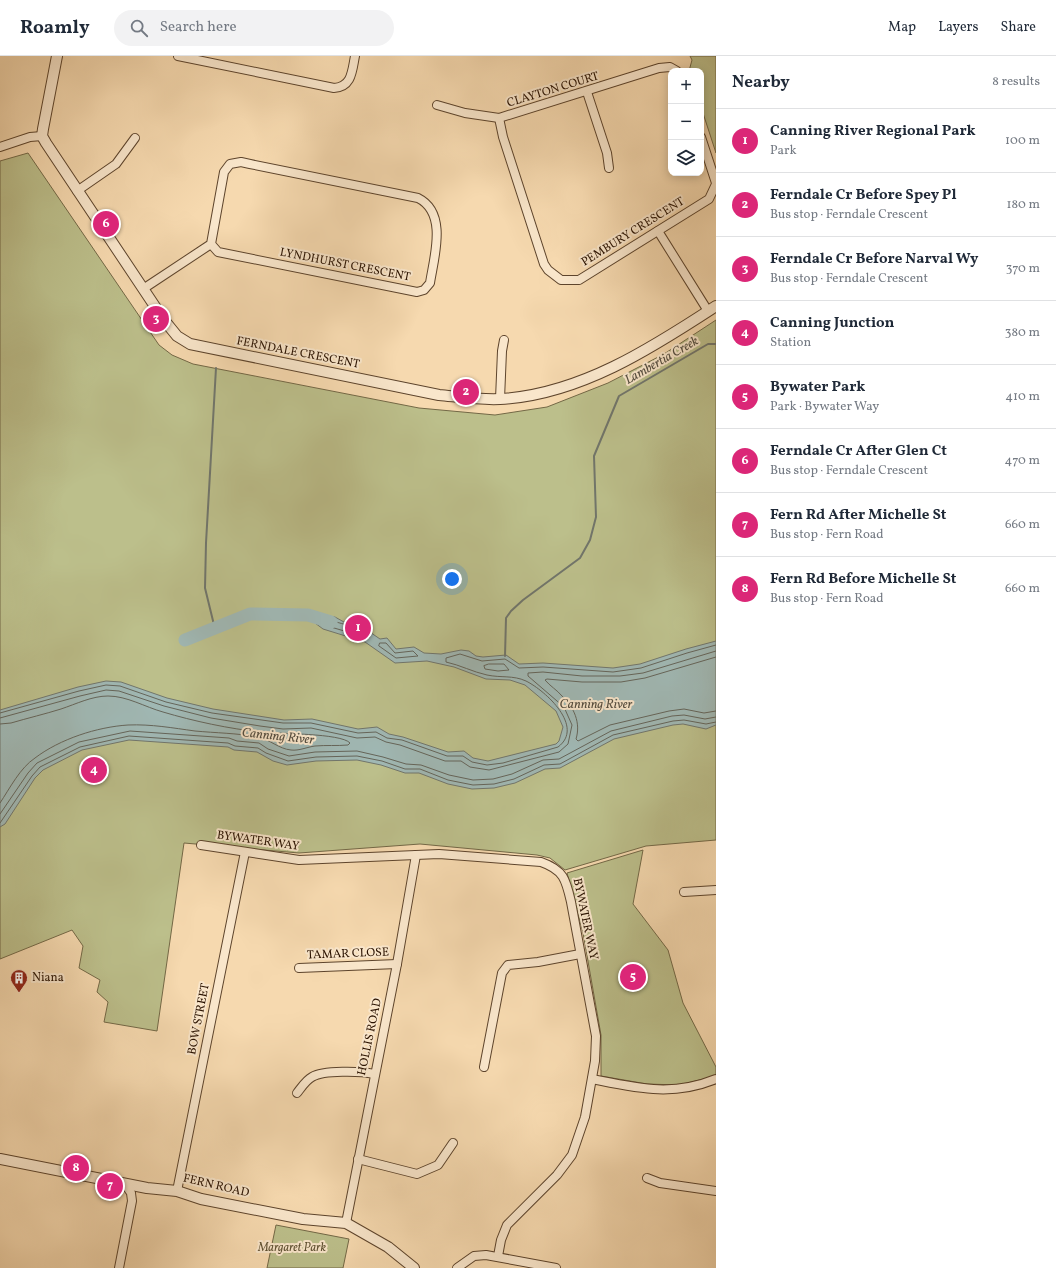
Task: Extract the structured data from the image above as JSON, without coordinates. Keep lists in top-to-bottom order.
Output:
{
  "streets": {
    "street": [
      "CLAYTON COURT",
      "PEMBURY CRESCENT",
      "LYNDHURST CRESCENT",
      "FERNDALE CRESCENT",
      "BYWATER WAY",
      "TAMAR CLOSE",
      "BOW STREET",
      "HOLLIS ROAD",
      "FERN ROAD"
    ]
  },
  "crossings": [
    ["CLAYTON COURT", "PEMBURY CRESCENT"],
    ["BYWATER WAY", "BOW STREET"],
    ["BYWATER WAY", "HOLLIS ROAD"],
    ["TAMAR CLOSE", "HOLLIS ROAD"],
    ["BOW STREET", "FERN ROAD"],
    ["HOLLIS ROAD", "FERN ROAD"]
  ],
  "water": ["Lambertia Creek", "Canning River"],
  "parks": ["Margaret Park"],
  "places": {
    "building": ["Niana"]
  },
  "page": {
    "header": "Roamly",
    "search": "Search here",
    "nav": ["Map", "Layers", "Share"],
    "heading": ["Nearby", "8 results"],
    "map_buttons": ["+", "−"],
    "list": [
      {
        "mark": "1",
        "name": "Canning River Regional Park",
        "note": "Park",
        "value": "100 m"
      },
      {
        "mark": "2",
        "name": "Ferndale Cr Before Spey Pl",
        "note": "Bus stop · Ferndale Crescent",
        "value": "180 m"
      },
      {
        "mark": "3",
        "name": "Ferndale Cr Before Narval Wy",
        "note": "Bus stop · Ferndale Crescent",
        "value": "370 m"
      },
      {
        "mark": "4",
        "name": "Canning Junction",
        "note": "Station",
        "value": "380 m"
      },
      {
        "mark": "5",
        "name": "Bywater Park",
        "note": "Park · Bywater Way",
        "value": "410 m"
      },
      {
        "mark": "6",
        "name": "Ferndale Cr After Glen Ct",
        "note": "Bus stop · Ferndale Crescent",
        "value": "470 m"
      },
      {
        "mark": "7",
        "name": "Fern Rd After Michelle St",
        "note": "Bus stop · Fern Road",
        "value": "660 m"
      },
      {
        "mark": "8",
        "name": "Fern Rd Before Michelle St",
        "note": "Bus stop · Fern Road",
        "value": "660 m"
      }
    ],
    "pins": [
      "6",
      "3",
      "2",
      "1",
      "4",
      "5",
      "8",
      "7"
    ]
  }
}
